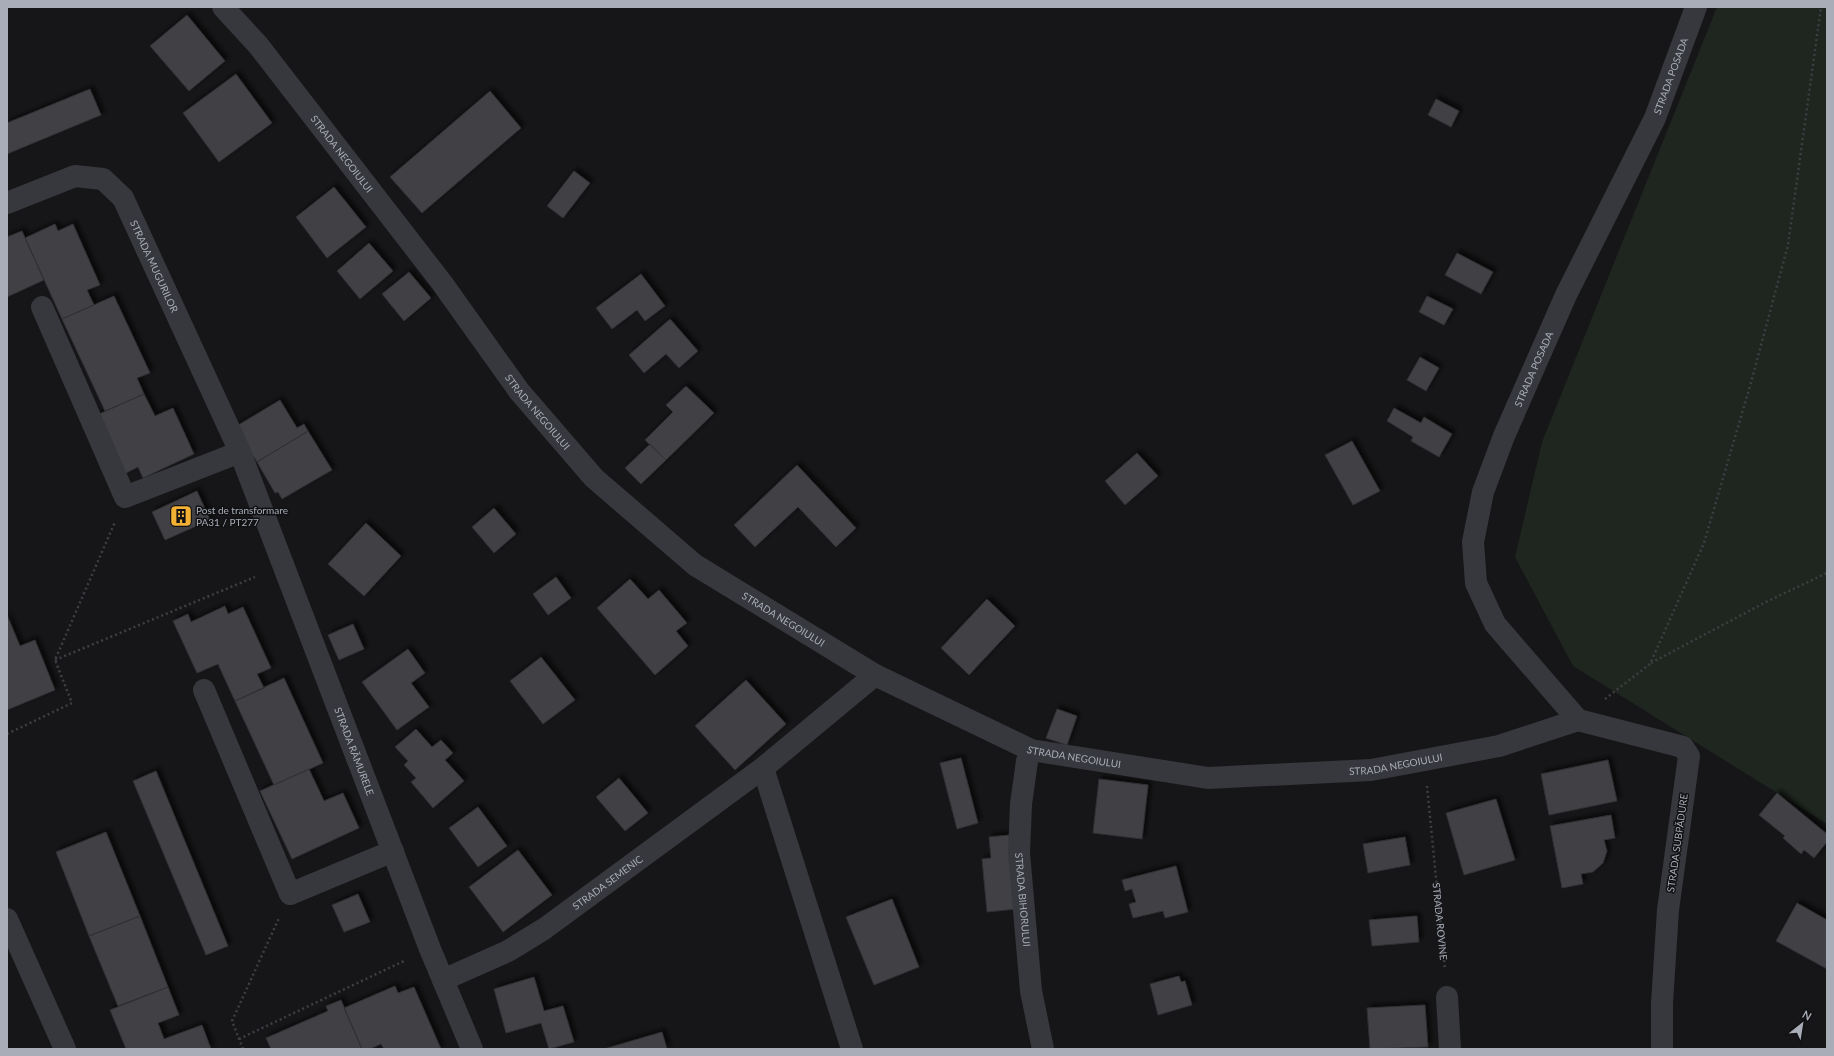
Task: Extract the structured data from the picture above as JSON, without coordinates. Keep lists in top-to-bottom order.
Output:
{
  "streets": {
    "street": [
      "STRADA POSADA",
      "STRADA NEGOIULUI",
      "STRADA MUGURILOR",
      "STRADA RĂMURELE",
      "STRADA SUBPĂDURE",
      "STRADA SEMENIC",
      "STRADA BIHORULUI"
    ],
    "path": ["STRADA ROVINE"]
  },
  "crossings": [
    ["STRADA POSADA", "STRADA NEGOIULUI"],
    ["STRADA POSADA", "STRADA SUBPĂDURE"],
    ["STRADA NEGOIULUI", "STRADA SUBPĂDURE"],
    ["STRADA NEGOIULUI", "STRADA SEMENIC"],
    ["STRADA NEGOIULUI", "STRADA BIHORULUI"],
    ["STRADA MUGURILOR", "STRADA RĂMURELE"],
    ["STRADA RĂMURELE", "STRADA SEMENIC"]
  ],
  "places": {
    "building": ["Post de transformare PA31 / PT277"]
  },
  "north": "top right"
}
